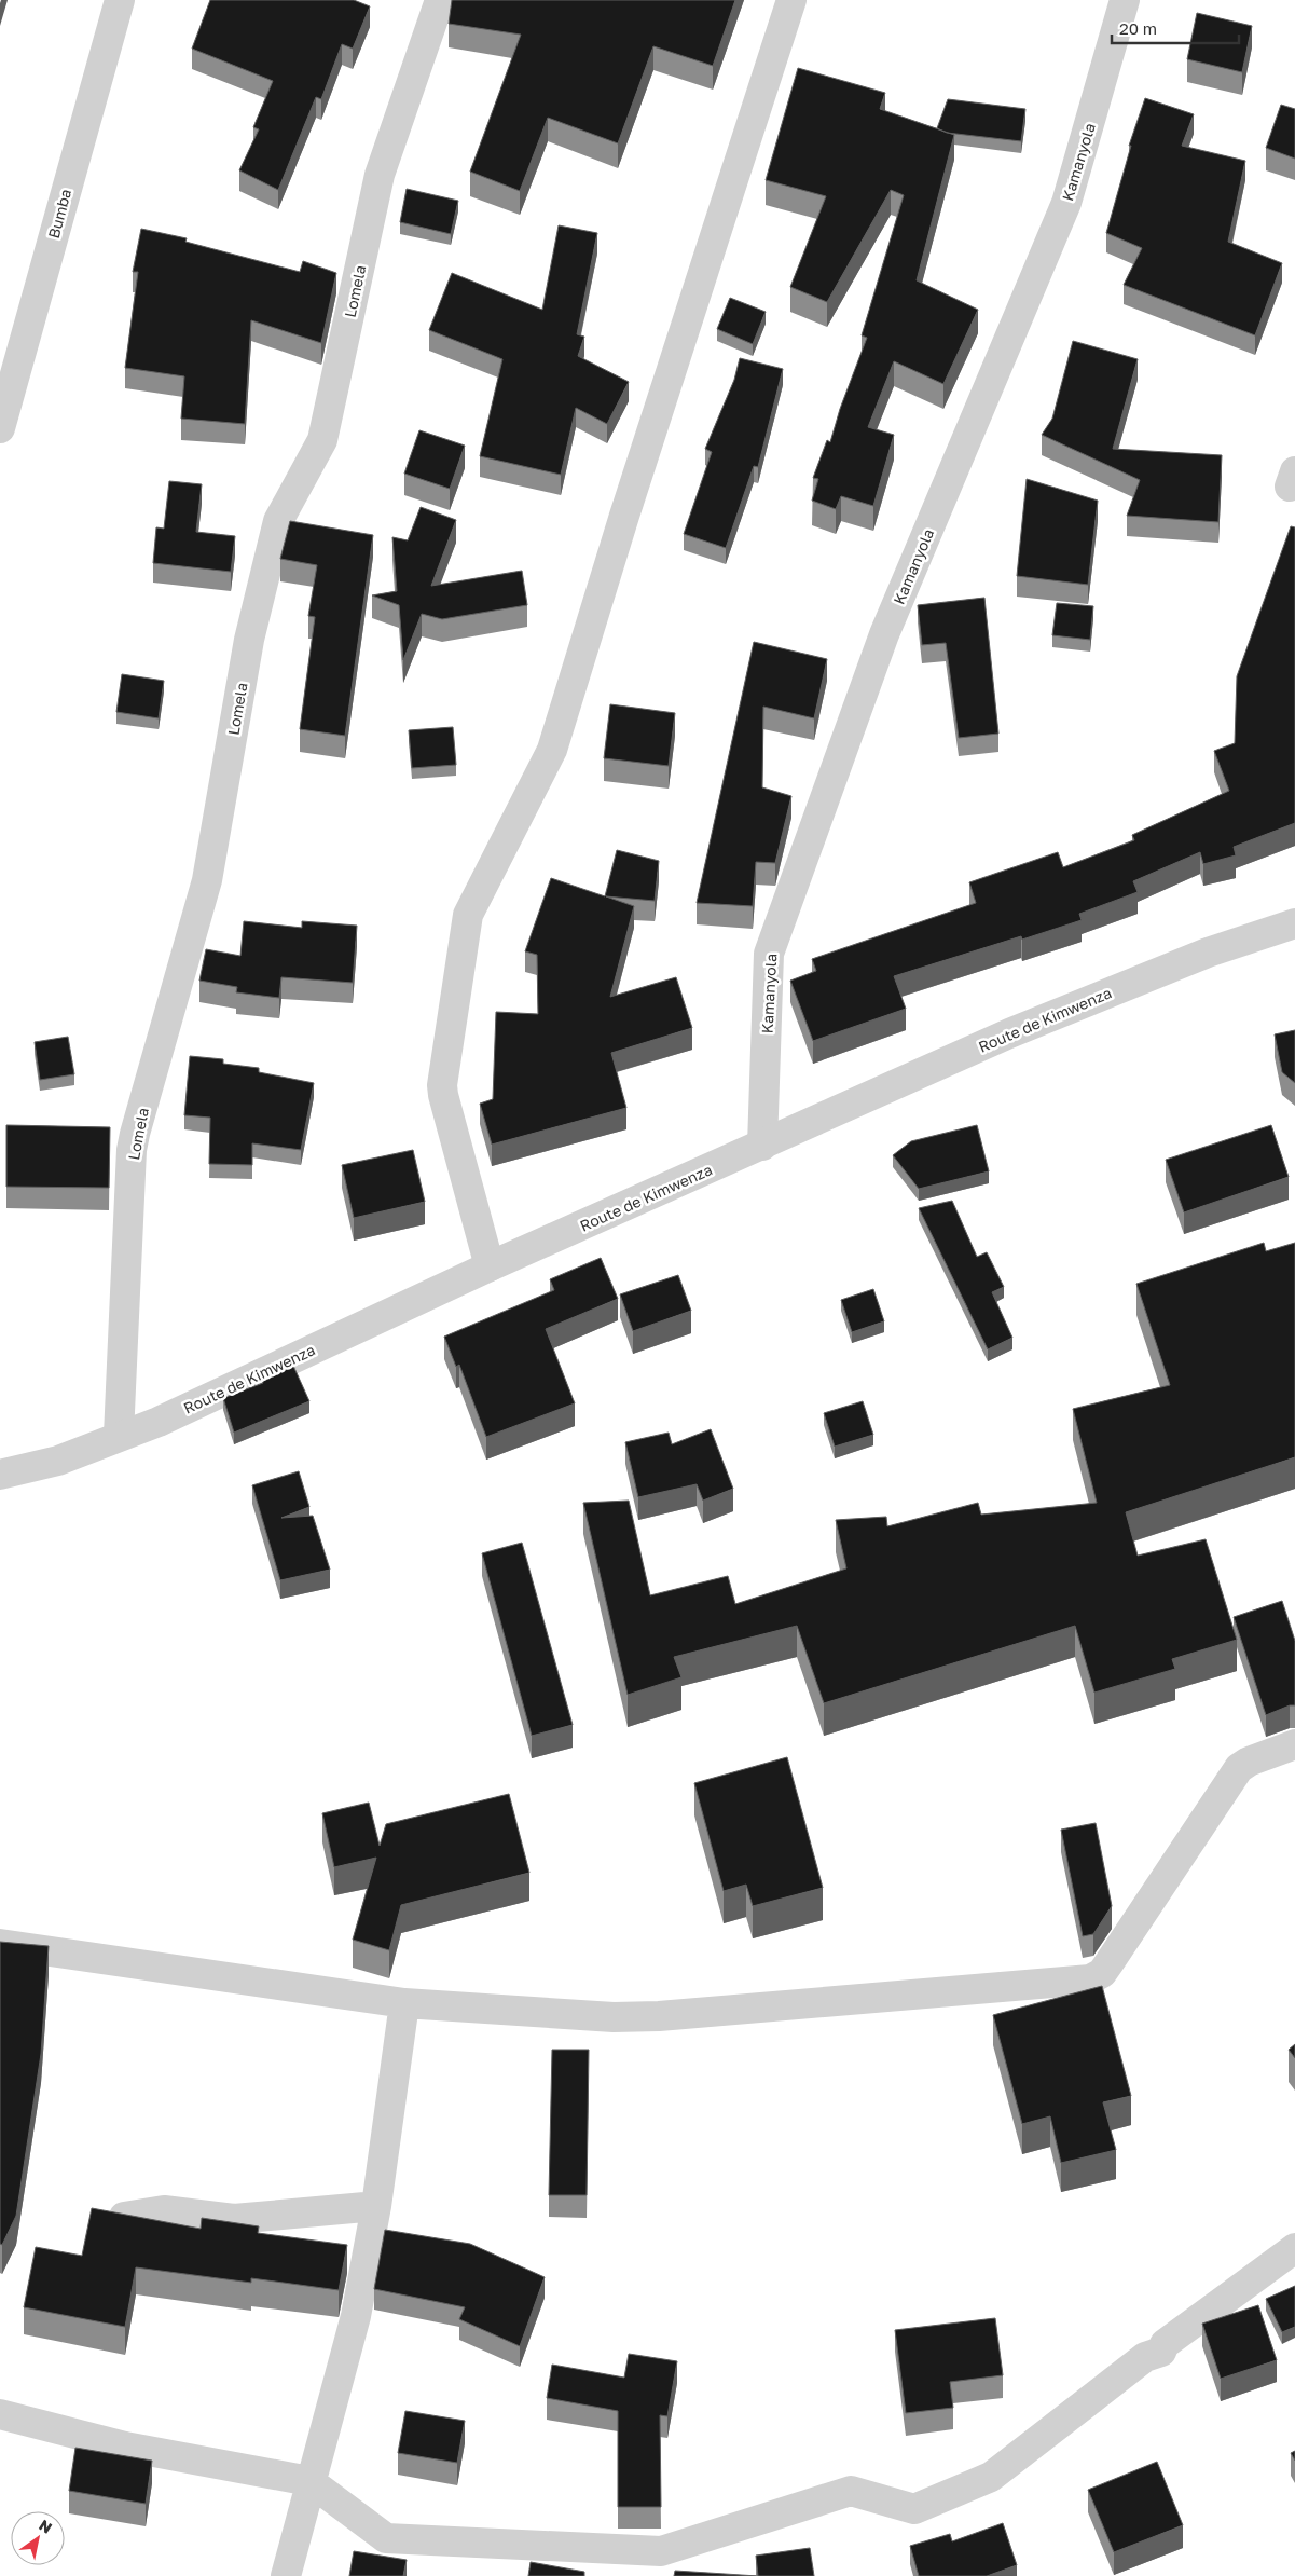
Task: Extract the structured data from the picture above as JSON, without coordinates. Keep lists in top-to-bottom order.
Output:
{
  "streets": {
    "street": [
      "Kamanyola",
      "Bumba",
      "Lomela",
      "Route de Kimwenza"
    ]
  },
  "crossings": [
    ["Kamanyola", "Route de Kimwenza"],
    ["Lomela", "Route de Kimwenza"]
  ],
  "scale_bar": "20 m",
  "north": "top right"
}
